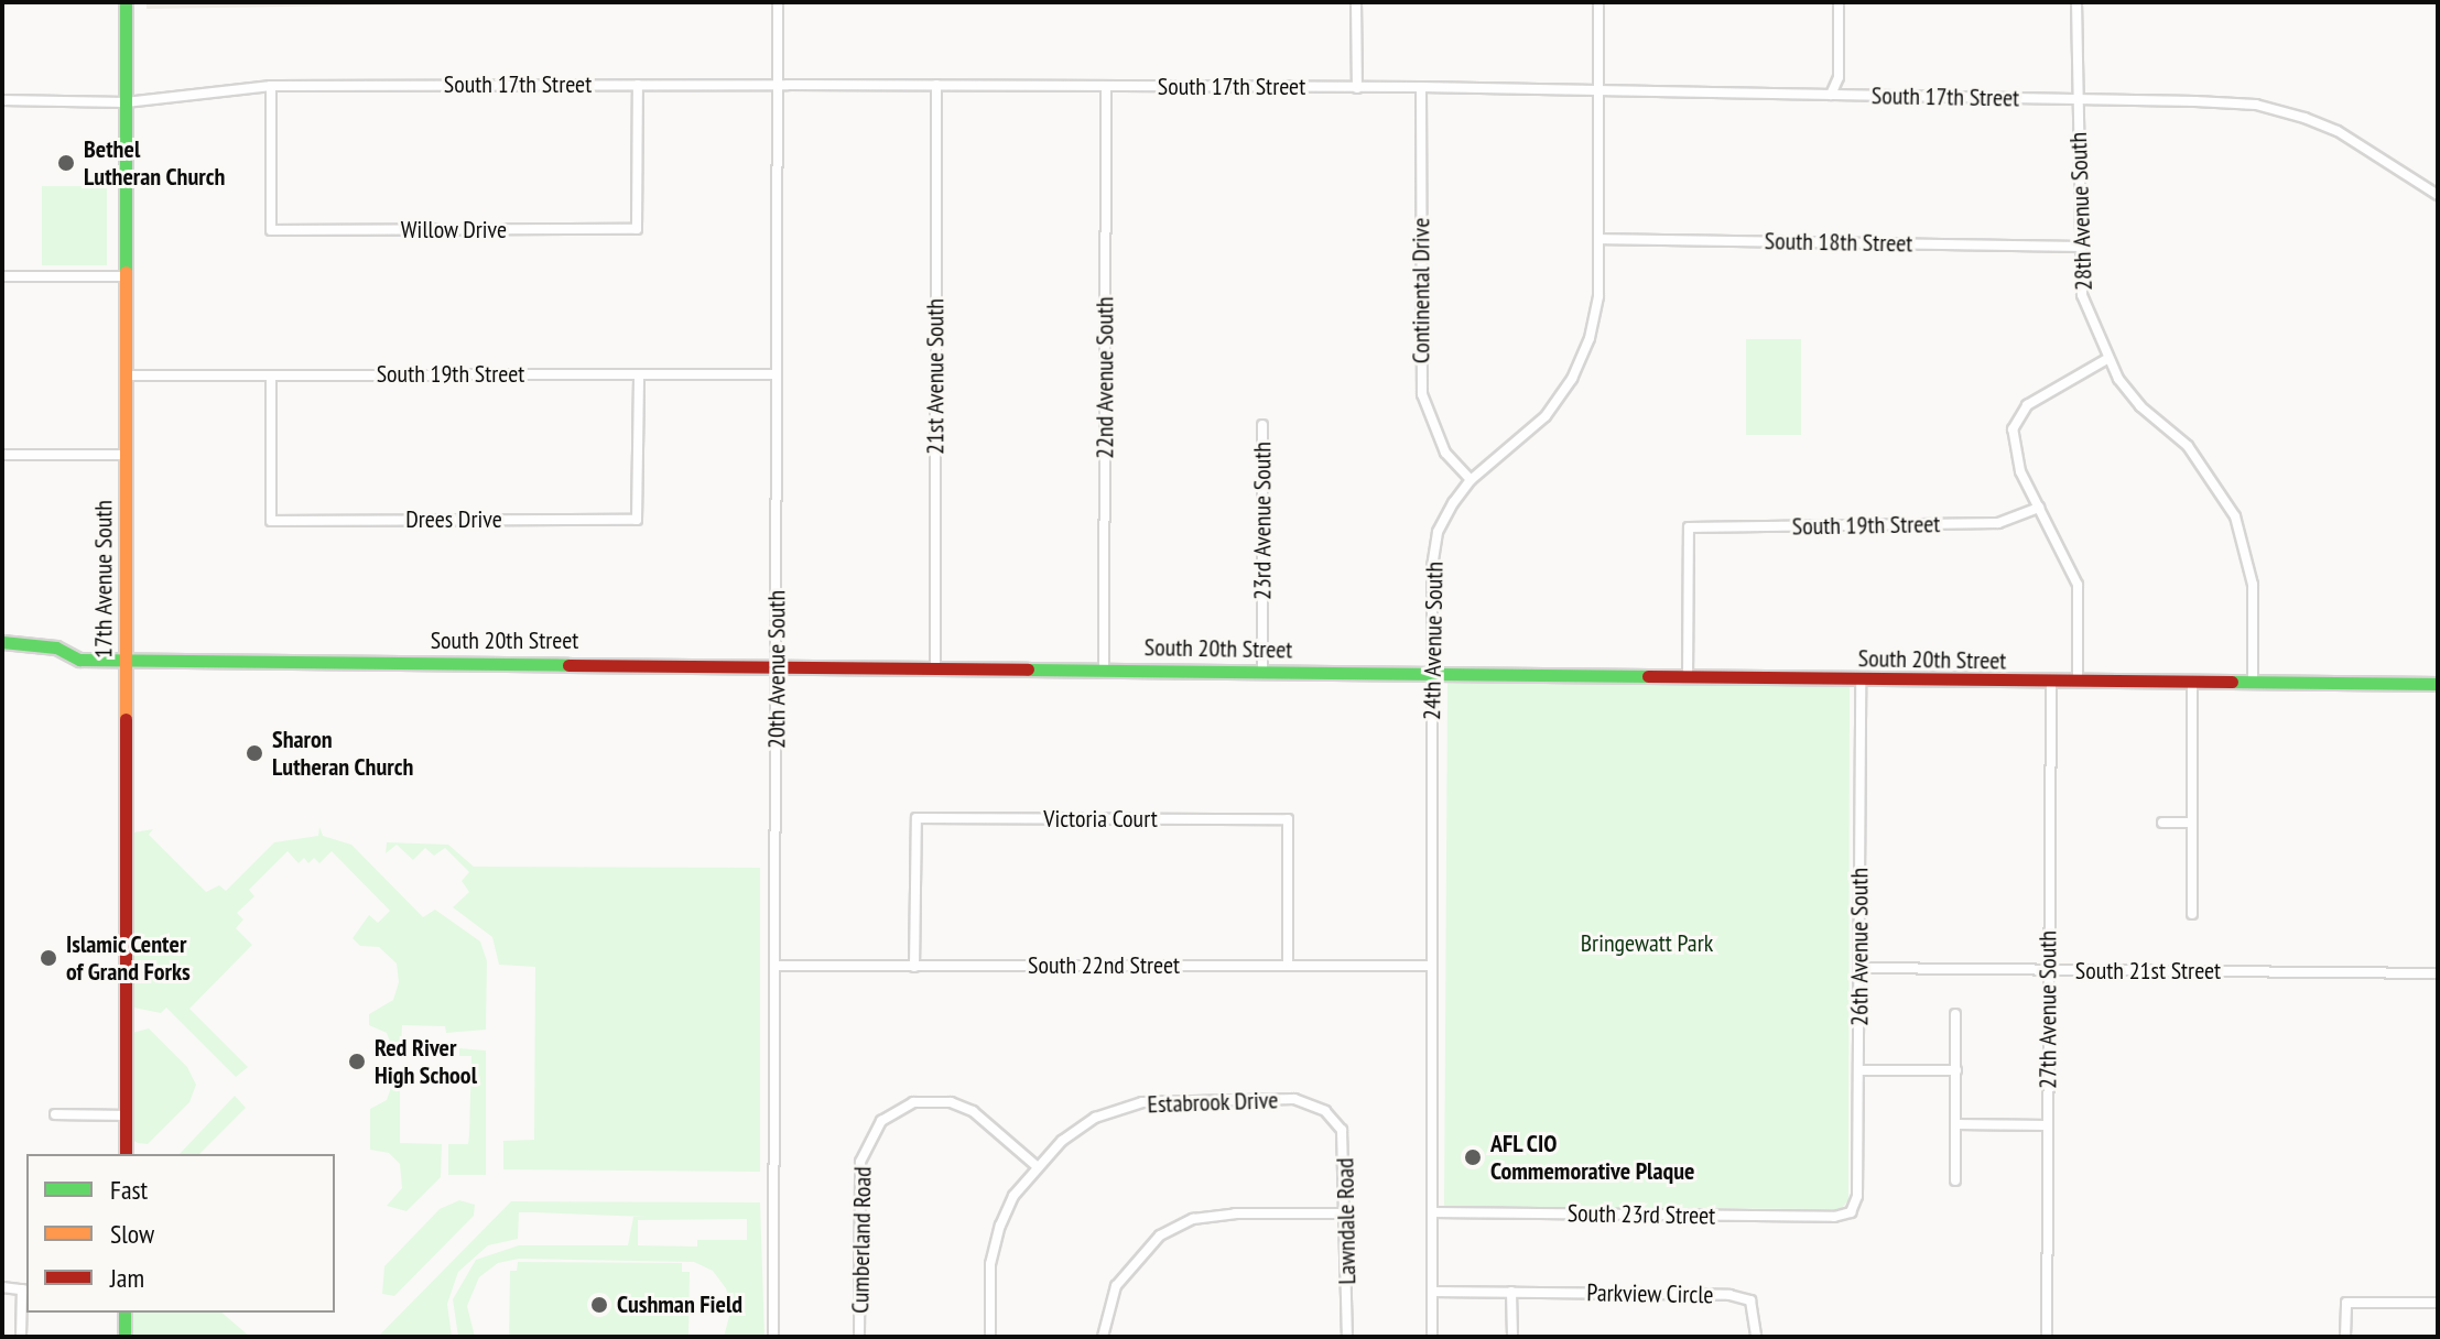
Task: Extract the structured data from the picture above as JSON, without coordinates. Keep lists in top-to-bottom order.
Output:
{
  "streets": {
    "street": [
      "South 17th Street",
      "28th Avenue South",
      "Willow Drive",
      "South 18th Street",
      "Continental Drive",
      "South 19th Street",
      "21st Avenue South",
      "22nd Avenue South",
      "Drees Drive",
      "23rd Avenue South",
      "17th Avenue South",
      "South 20th Street",
      "24th Avenue South",
      "20th Avenue South",
      "Victoria Court",
      "26th Avenue South",
      "South 22nd Street",
      "South 21st Street",
      "27th Avenue South",
      "Estabrook Drive",
      "South 23rd Street",
      "Lawndale Road",
      "Cumberland Road",
      "Parkview Circle"
    ]
  },
  "crossings": [
    ["South 17th Street", "28th Avenue South"],
    ["South 17th Street", "Willow Drive"],
    ["South 17th Street", "Continental Drive"],
    ["South 17th Street", "21st Avenue South"],
    ["South 17th Street", "22nd Avenue South"],
    ["South 17th Street", "17th Avenue South"],
    ["South 17th Street", "24th Avenue South"],
    ["South 17th Street", "20th Avenue South"],
    ["28th Avenue South", "South 18th Street"],
    ["28th Avenue South", "South 20th Street"],
    ["South 18th Street", "24th Avenue South"],
    ["Continental Drive", "24th Avenue South"],
    ["South 19th Street", "Drees Drive"],
    ["South 19th Street", "17th Avenue South"],
    ["South 19th Street", "South 20th Street"],
    ["South 19th Street", "20th Avenue South"],
    ["21st Avenue South", "South 20th Street"],
    ["22nd Avenue South", "South 20th Street"],
    ["23rd Avenue South", "South 20th Street"],
    ["17th Avenue South", "South 20th Street"],
    ["South 20th Street", "24th Avenue South"],
    ["South 20th Street", "20th Avenue South"],
    ["South 20th Street", "26th Avenue South"],
    ["South 20th Street", "27th Avenue South"],
    ["24th Avenue South", "South 22nd Street"],
    ["24th Avenue South", "South 23rd Street"],
    ["24th Avenue South", "Parkview Circle"],
    ["20th Avenue South", "South 22nd Street"],
    ["Victoria Court", "South 22nd Street"],
    ["26th Avenue South", "South 21st Street"],
    ["26th Avenue South", "South 23rd Street"],
    ["South 21st Street", "27th Avenue South"],
    ["Estabrook Drive", "Lawndale Road"],
    ["Estabrook Drive", "Cumberland Road"]
  ],
  "parks": ["Bringewatt Park"],
  "places": [
    "Bethel Lutheran Church",
    "Sharon Lutheran Church",
    "Islamic Center of Grand Forks",
    "Red River High School",
    "AFL CIO Commemorative Plaque",
    "Cushman Field"
  ],
  "legend": ["Fast", "Slow", "Jam"]
}
